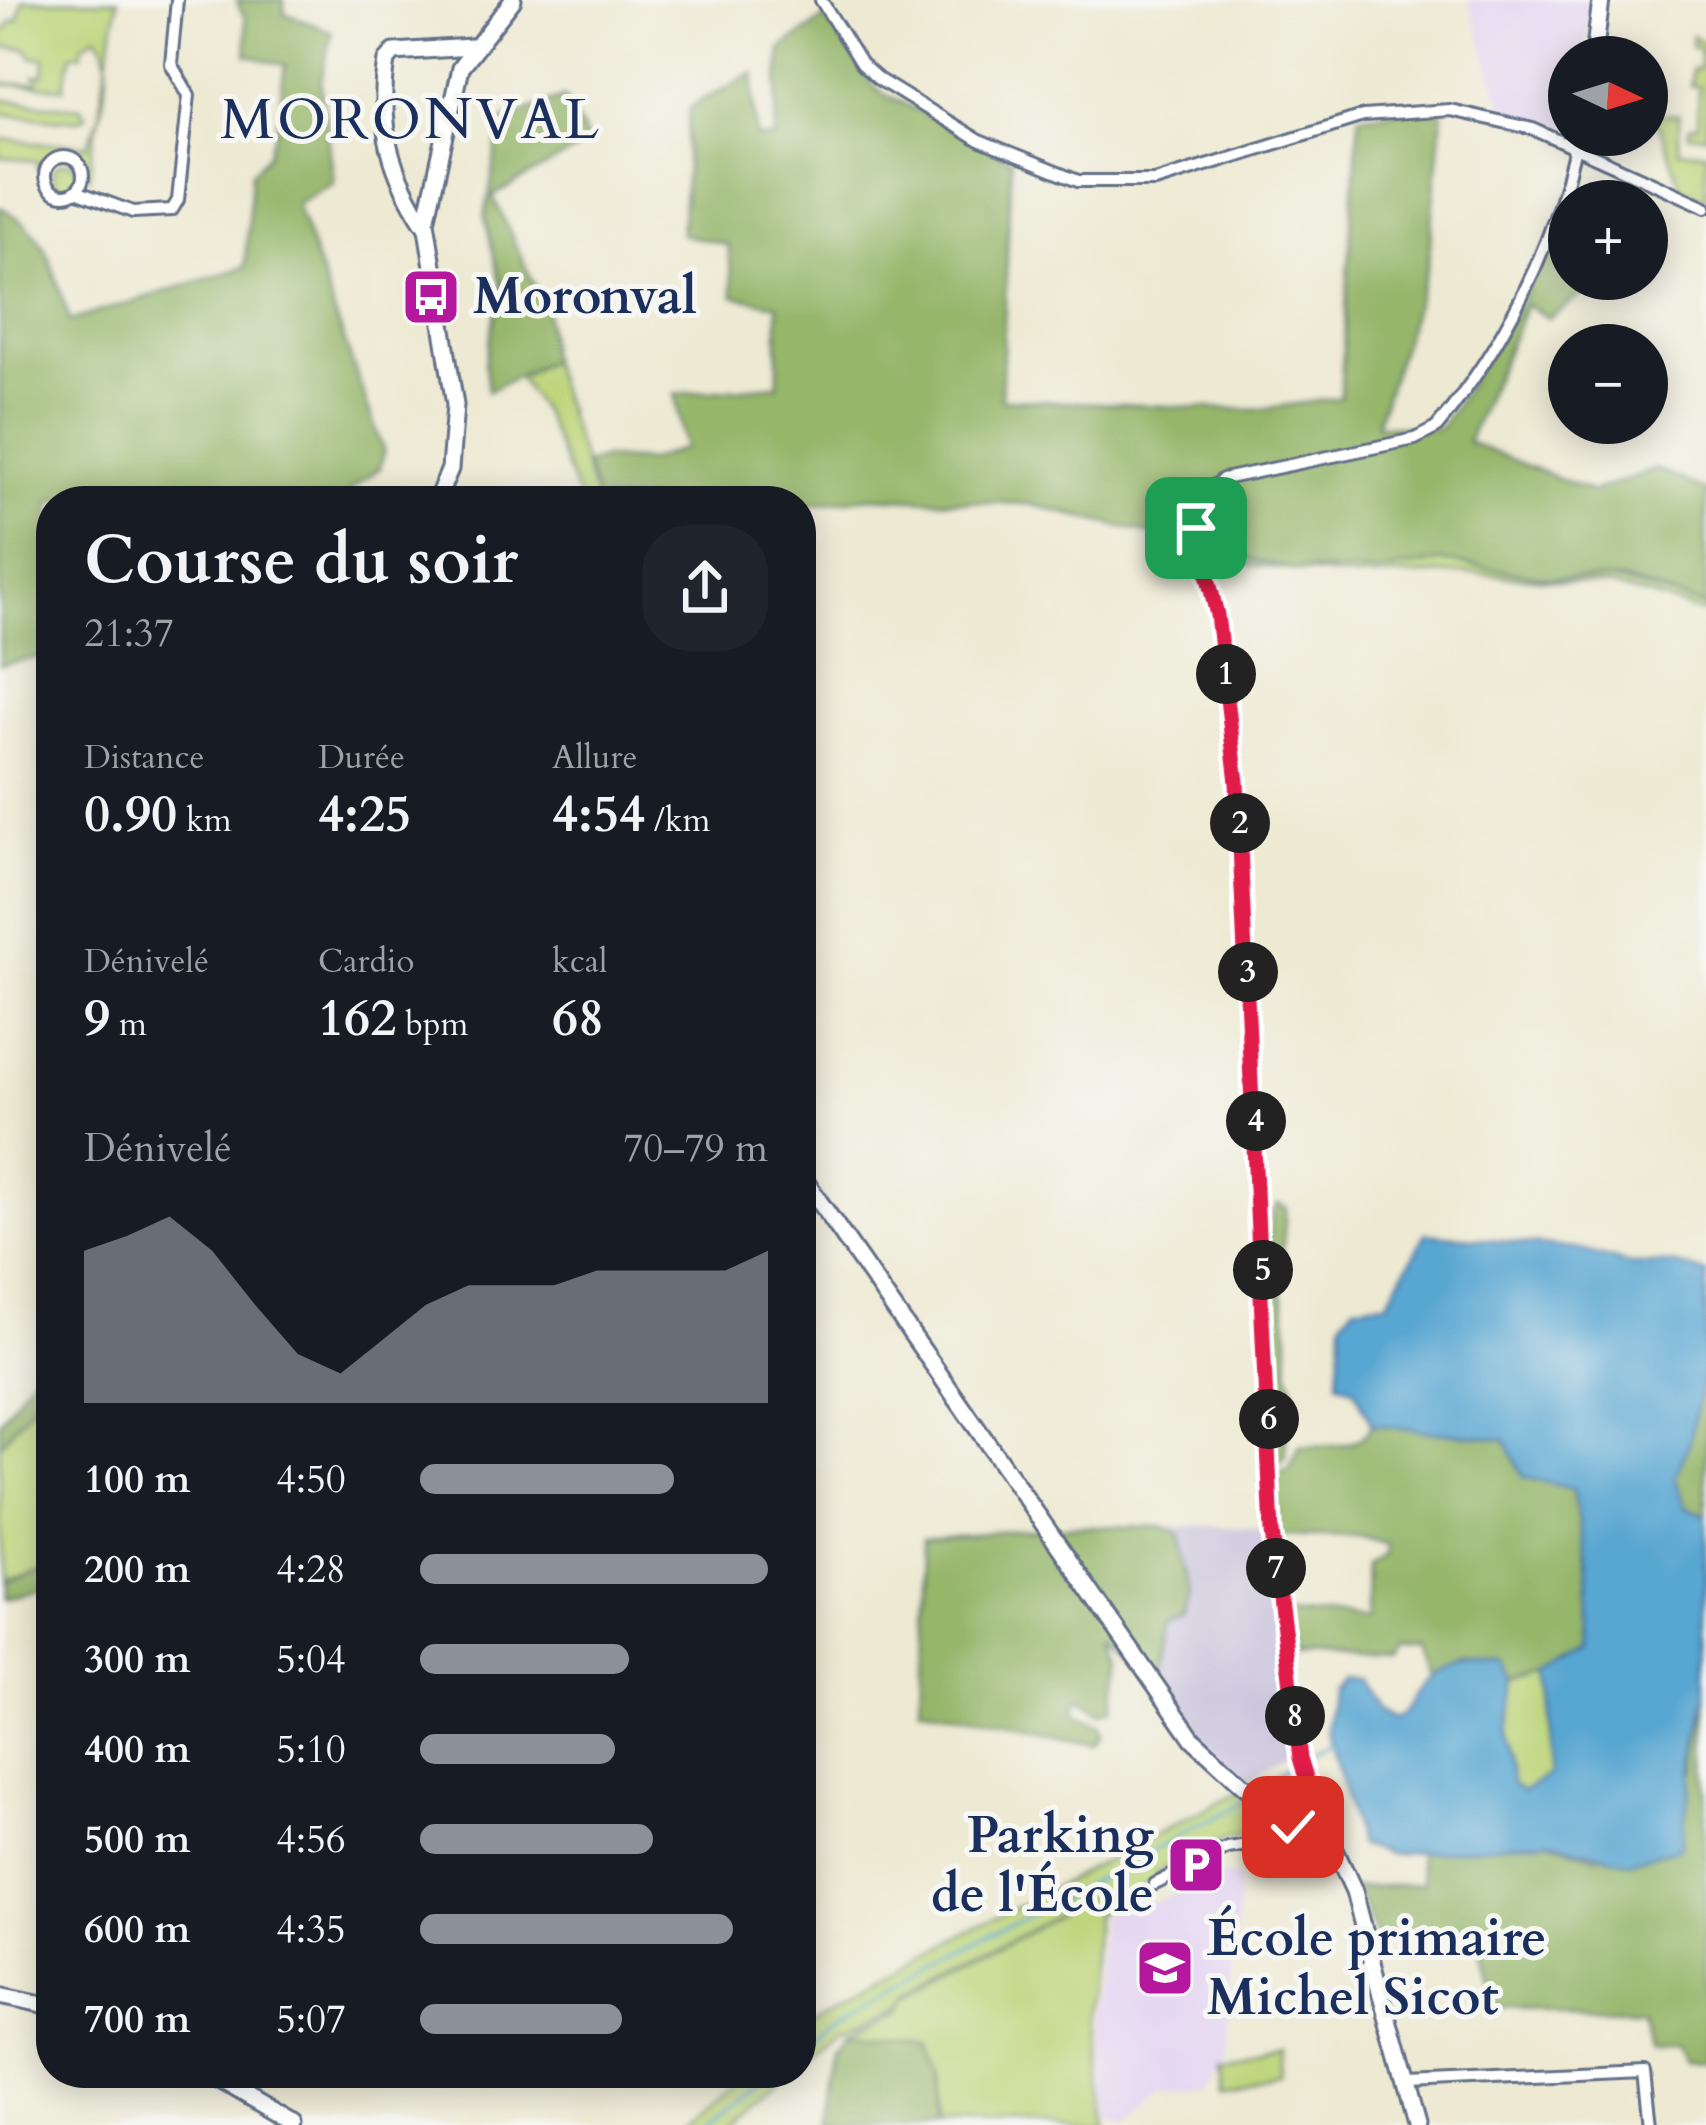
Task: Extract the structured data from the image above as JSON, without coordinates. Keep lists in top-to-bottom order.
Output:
{
  "districts": ["MORONVAL"],
  "places": {
    "bus stop": ["Moronval"],
    "parking": ["Parking de l'École"],
    "school or university": ["École primaire Michel Sicot"]
  },
  "north": "right",
  "page": {
    "map_buttons": ["+", "−"],
    "heading": ["Course du soir", "21:37"],
    "pins": [
      "1",
      "2",
      "3",
      "4",
      "5",
      "6",
      "7",
      "8"
    ],
    "stats": [
      ["Distance", "0.90 km"],
      ["Durée", "4:25"],
      ["Allure", "4:54 /km"],
      ["Dénivelé", "9 m"],
      ["Cardio", "162 bpm"],
      ["kcal", "68"]
    ],
    "chart": ["Dénivelé", "70–79 m"],
    "list": [
      {
        "name": "100 m",
        "note": "4:50"
      },
      {
        "name": "200 m",
        "note": "4:28"
      },
      {
        "name": "300 m",
        "note": "5:04"
      },
      {
        "name": "400 m",
        "note": "5:10"
      },
      {
        "name": "500 m",
        "note": "4:56"
      },
      {
        "name": "600 m",
        "note": "4:35"
      },
      {
        "name": "700 m",
        "note": "5:07"
      }
    ]
  }
}
